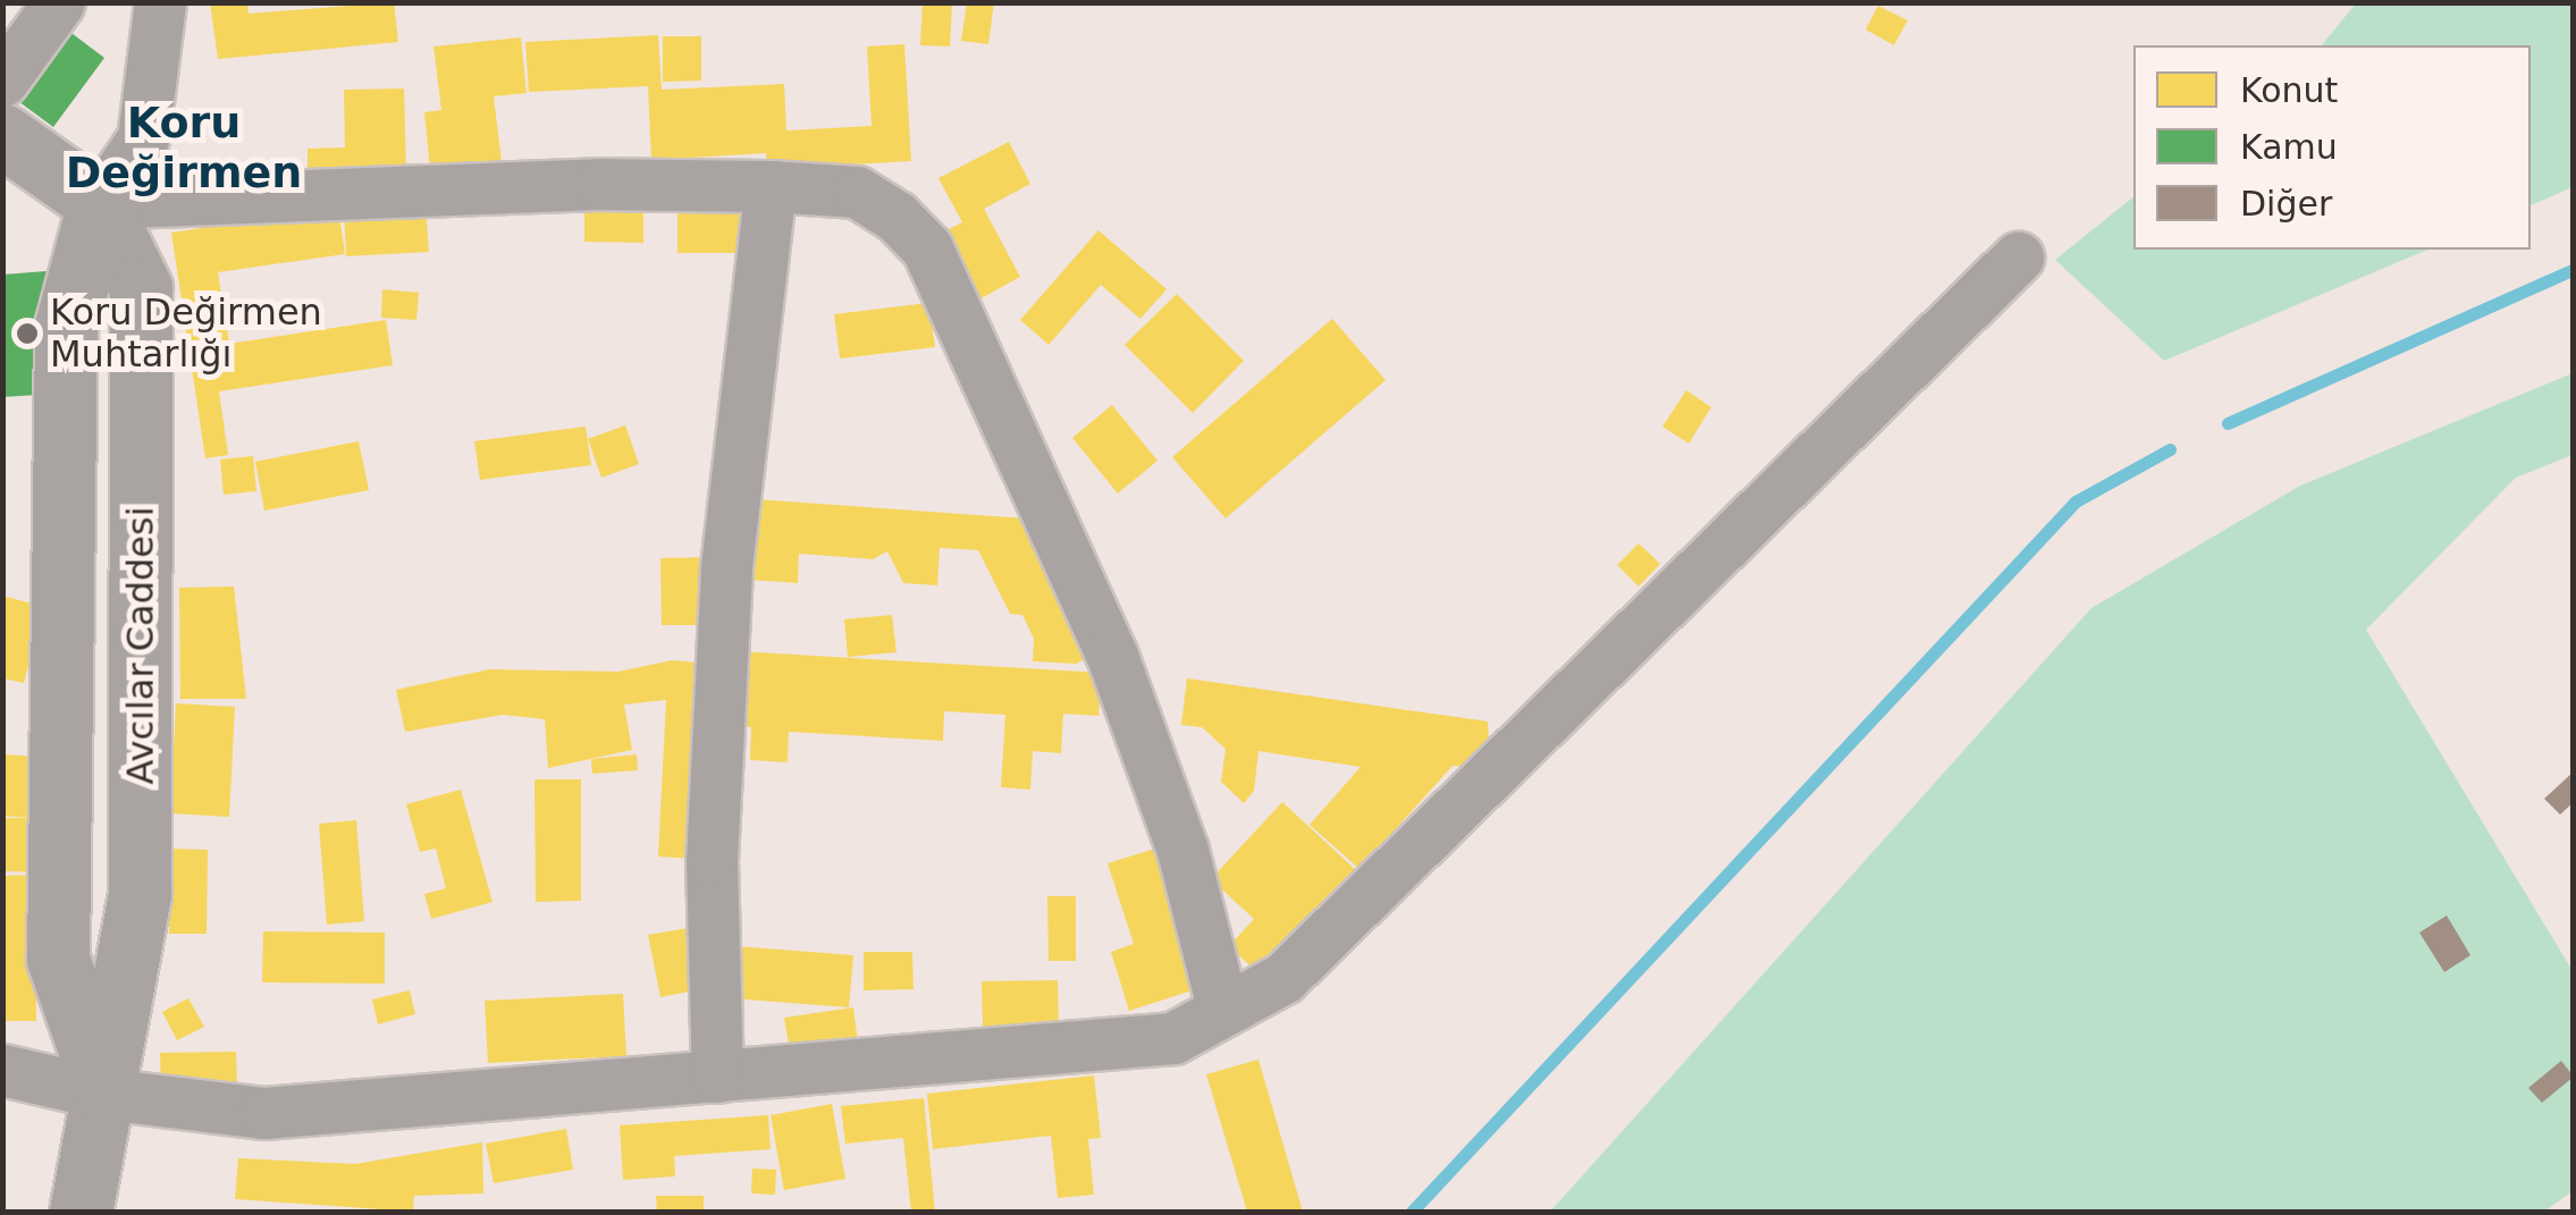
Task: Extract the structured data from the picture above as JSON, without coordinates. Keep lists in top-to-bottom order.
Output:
{
  "streets": {
    "street": ["Avcılar Caddesi"]
  },
  "districts": ["Koru Değirmen"],
  "places": ["Koru Değirmen Muhtarlığı"],
  "legend": ["Konut", "Kamu", "Diğer"]
}
